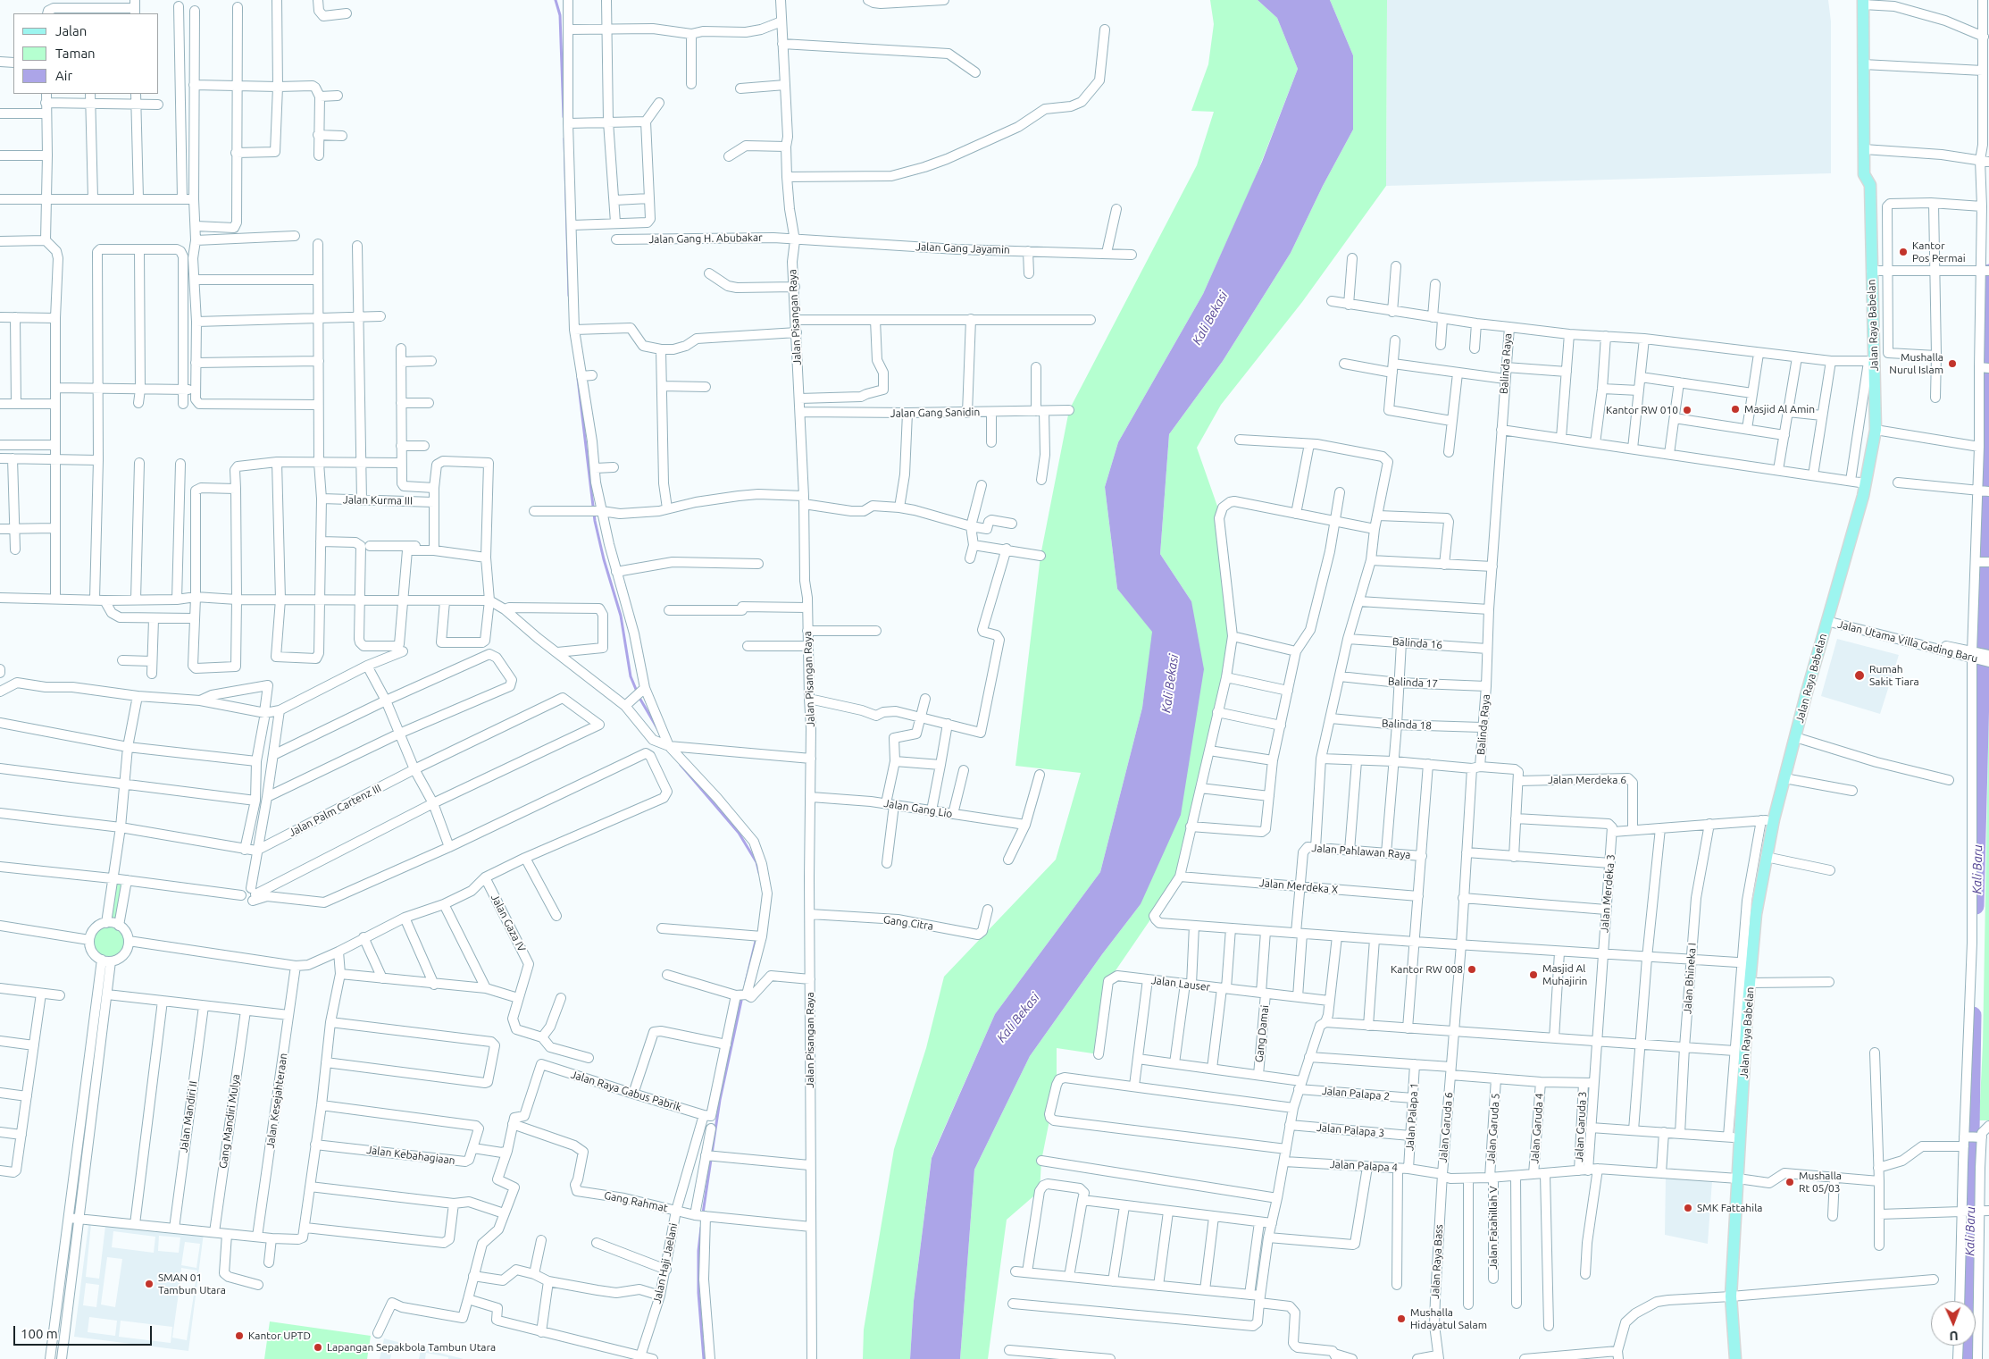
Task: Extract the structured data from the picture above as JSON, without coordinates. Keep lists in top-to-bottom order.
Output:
{
  "streets": {
    "main road": ["Jalan Raya Babelan"],
    "street": [
      "Jalan Gang H. Abubakar",
      "Jalan Gang Jayamin",
      "Jalan Pisangan Raya",
      "Balinda Raya",
      "Jalan Gang Sanidin",
      "Jalan Kurma III",
      "Jalan Utama Villa Gading Baru",
      "Balinda 16",
      "Balinda 17",
      "Balinda 18",
      "Jalan Merdeka 6",
      "Jalan Gang Lio",
      "Jalan Palm Cartenz III",
      "Jalan Pahlawan Raya",
      "Jalan Merdeka X",
      "Jalan Merdeka 3",
      "Jalan Gaza IV",
      "Gang Citra",
      "Jalan Bhineka I",
      "Jalan Lauser",
      "Gang Damai",
      "Jalan Raya Gabus Pabrik",
      "Jalan Palapa 2",
      "Jalan Kesejahteraan",
      "Jalan Mandiri II",
      "Jalan Palapa 1",
      "Gang Mandiri Mulya",
      "Jalan Garuda 3",
      "Jalan Garuda 6",
      "Jalan Garuda 5",
      "Jalan Garuda 4",
      "Jalan Palapa 3",
      "Jalan Kebahagiaan",
      "Jalan Palapa 4",
      "Gang Rahmat",
      "Jalan Fatahillah V",
      "Jalan Raya Bass",
      "Jalan Haji Jaelani"
    ]
  },
  "crossings": [
    ["Jalan Gang H. Abubakar", "Jalan Gang Jayamin"],
    ["Jalan Gang H. Abubakar", "Jalan Pisangan Raya"],
    ["Jalan Gang Jayamin", "Jalan Pisangan Raya"],
    ["Jalan Pisangan Raya", "Jalan Gang Sanidin"],
    ["Jalan Pisangan Raya", "Jalan Gang Lio"],
    ["Jalan Pisangan Raya", "Gang Citra"],
    ["Jalan Pisangan Raya", "Gang Rahmat"],
    ["Jalan Raya Babelan", "Balinda Raya"],
    ["Jalan Raya Babelan", "Jalan Utama Villa Gading Baru"],
    ["Jalan Raya Babelan", "Jalan Palapa 4"],
    ["Balinda Raya", "Balinda 16"],
    ["Balinda Raya", "Balinda 17"],
    ["Balinda Raya", "Balinda 18"],
    ["Balinda Raya", "Jalan Garuda 6"],
    ["Jalan Pahlawan Raya", "Jalan Merdeka X"],
    ["Jalan Pahlawan Raya", "Jalan Lauser"],
    ["Jalan Merdeka 3", "Jalan Garuda 3"],
    ["Jalan Merdeka 3", "Jalan Palapa 4"],
    ["Jalan Lauser", "Gang Damai"],
    ["Gang Damai", "Jalan Palapa 2"],
    ["Jalan Raya Gabus Pabrik", "Gang Rahmat"],
    ["Jalan Raya Gabus Pabrik", "Jalan Haji Jaelani"],
    ["Jalan Palapa 2", "Jalan Palapa 1"],
    ["Jalan Palapa 1", "Jalan Palapa 3"],
    ["Jalan Palapa 1", "Jalan Palapa 4"],
    ["Jalan Garuda 3", "Jalan Palapa 4"],
    ["Jalan Garuda 6", "Jalan Palapa 4"],
    ["Jalan Garuda 6", "Jalan Raya Bass"],
    ["Jalan Garuda 5", "Jalan Palapa 4"],
    ["Jalan Garuda 5", "Jalan Fatahillah V"],
    ["Jalan Garuda 4", "Jalan Palapa 4"],
    ["Jalan Palapa 4", "Jalan Fatahillah V"],
    ["Jalan Palapa 4", "Jalan Raya Bass"],
    ["Gang Rahmat", "Jalan Haji Jaelani"]
  ],
  "water": ["Kali Bekasi", "Kali Baru"],
  "places": [
    "Kantor Pos Permai",
    "Mushalla Nurul Islam",
    "Masjid Al Amin",
    "Kantor RW 010",
    "Rumah Sakit Tiara",
    "Kantor RW 008",
    "Masjid Al Muhajirin",
    "Mushalla Rt 05/03",
    "SMK Fattahila",
    "SMAN 01 Tambun Utara",
    "Mushalla Hidayatul Salam",
    "Kantor UPTD",
    "Lapangan Sepakbola Tambun Utara"
  ],
  "legend": ["Jalan", "Taman", "Air"],
  "scale_bar": "100 m",
  "north": "bottom"
}
